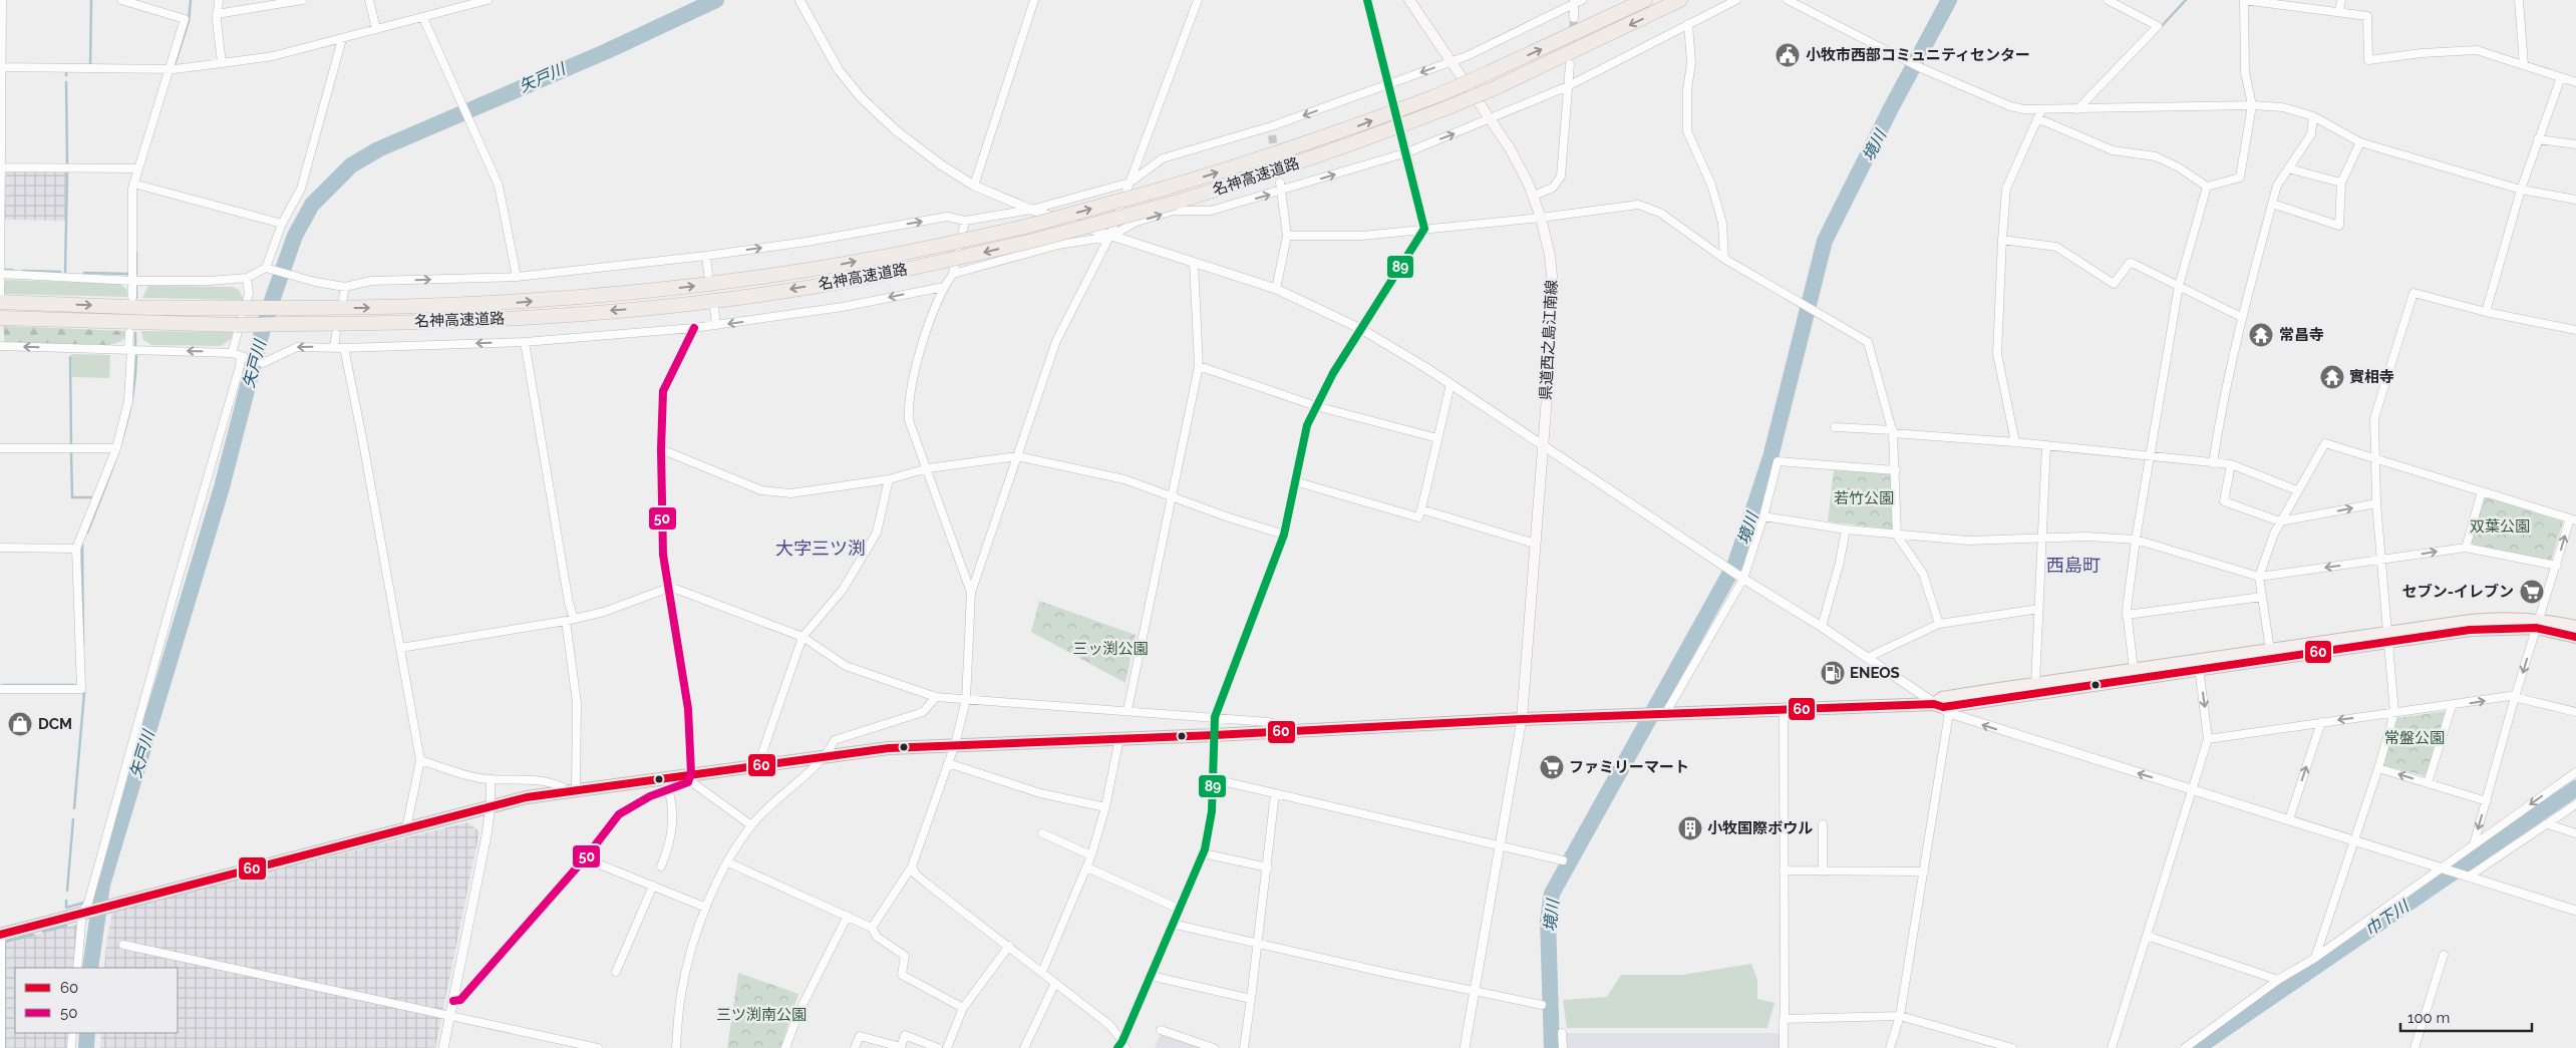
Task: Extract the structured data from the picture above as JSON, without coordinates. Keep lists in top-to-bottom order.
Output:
{
  "streets": {
    "highway": ["名神高速道路"],
    "main road": ["県道西之島江南線"]
  },
  "districts": ["大字三ツ渕", "西島町"],
  "water": ["矢戸川", "境川", "巾下川"],
  "parks": [
    "若竹公園",
    "双葉公園",
    "三ッ渕公園",
    "常盤公園",
    "三ツ渕南公園"
  ],
  "places": {
    "public building": ["小牧市西部コミュニティセンター"],
    "temple": ["常昌寺", "實相寺"],
    "supermarket": ["セブン-イレブン", "ファミリーマート"],
    "fuel station": ["ENEOS"],
    "shop": ["DCM"],
    "building": ["小牧国際ボウル"]
  },
  "lines": ["transit line 89", "transit line 50", "transit line 60"],
  "legend": ["60", "50"],
  "scale_bar": "100 m"
}
